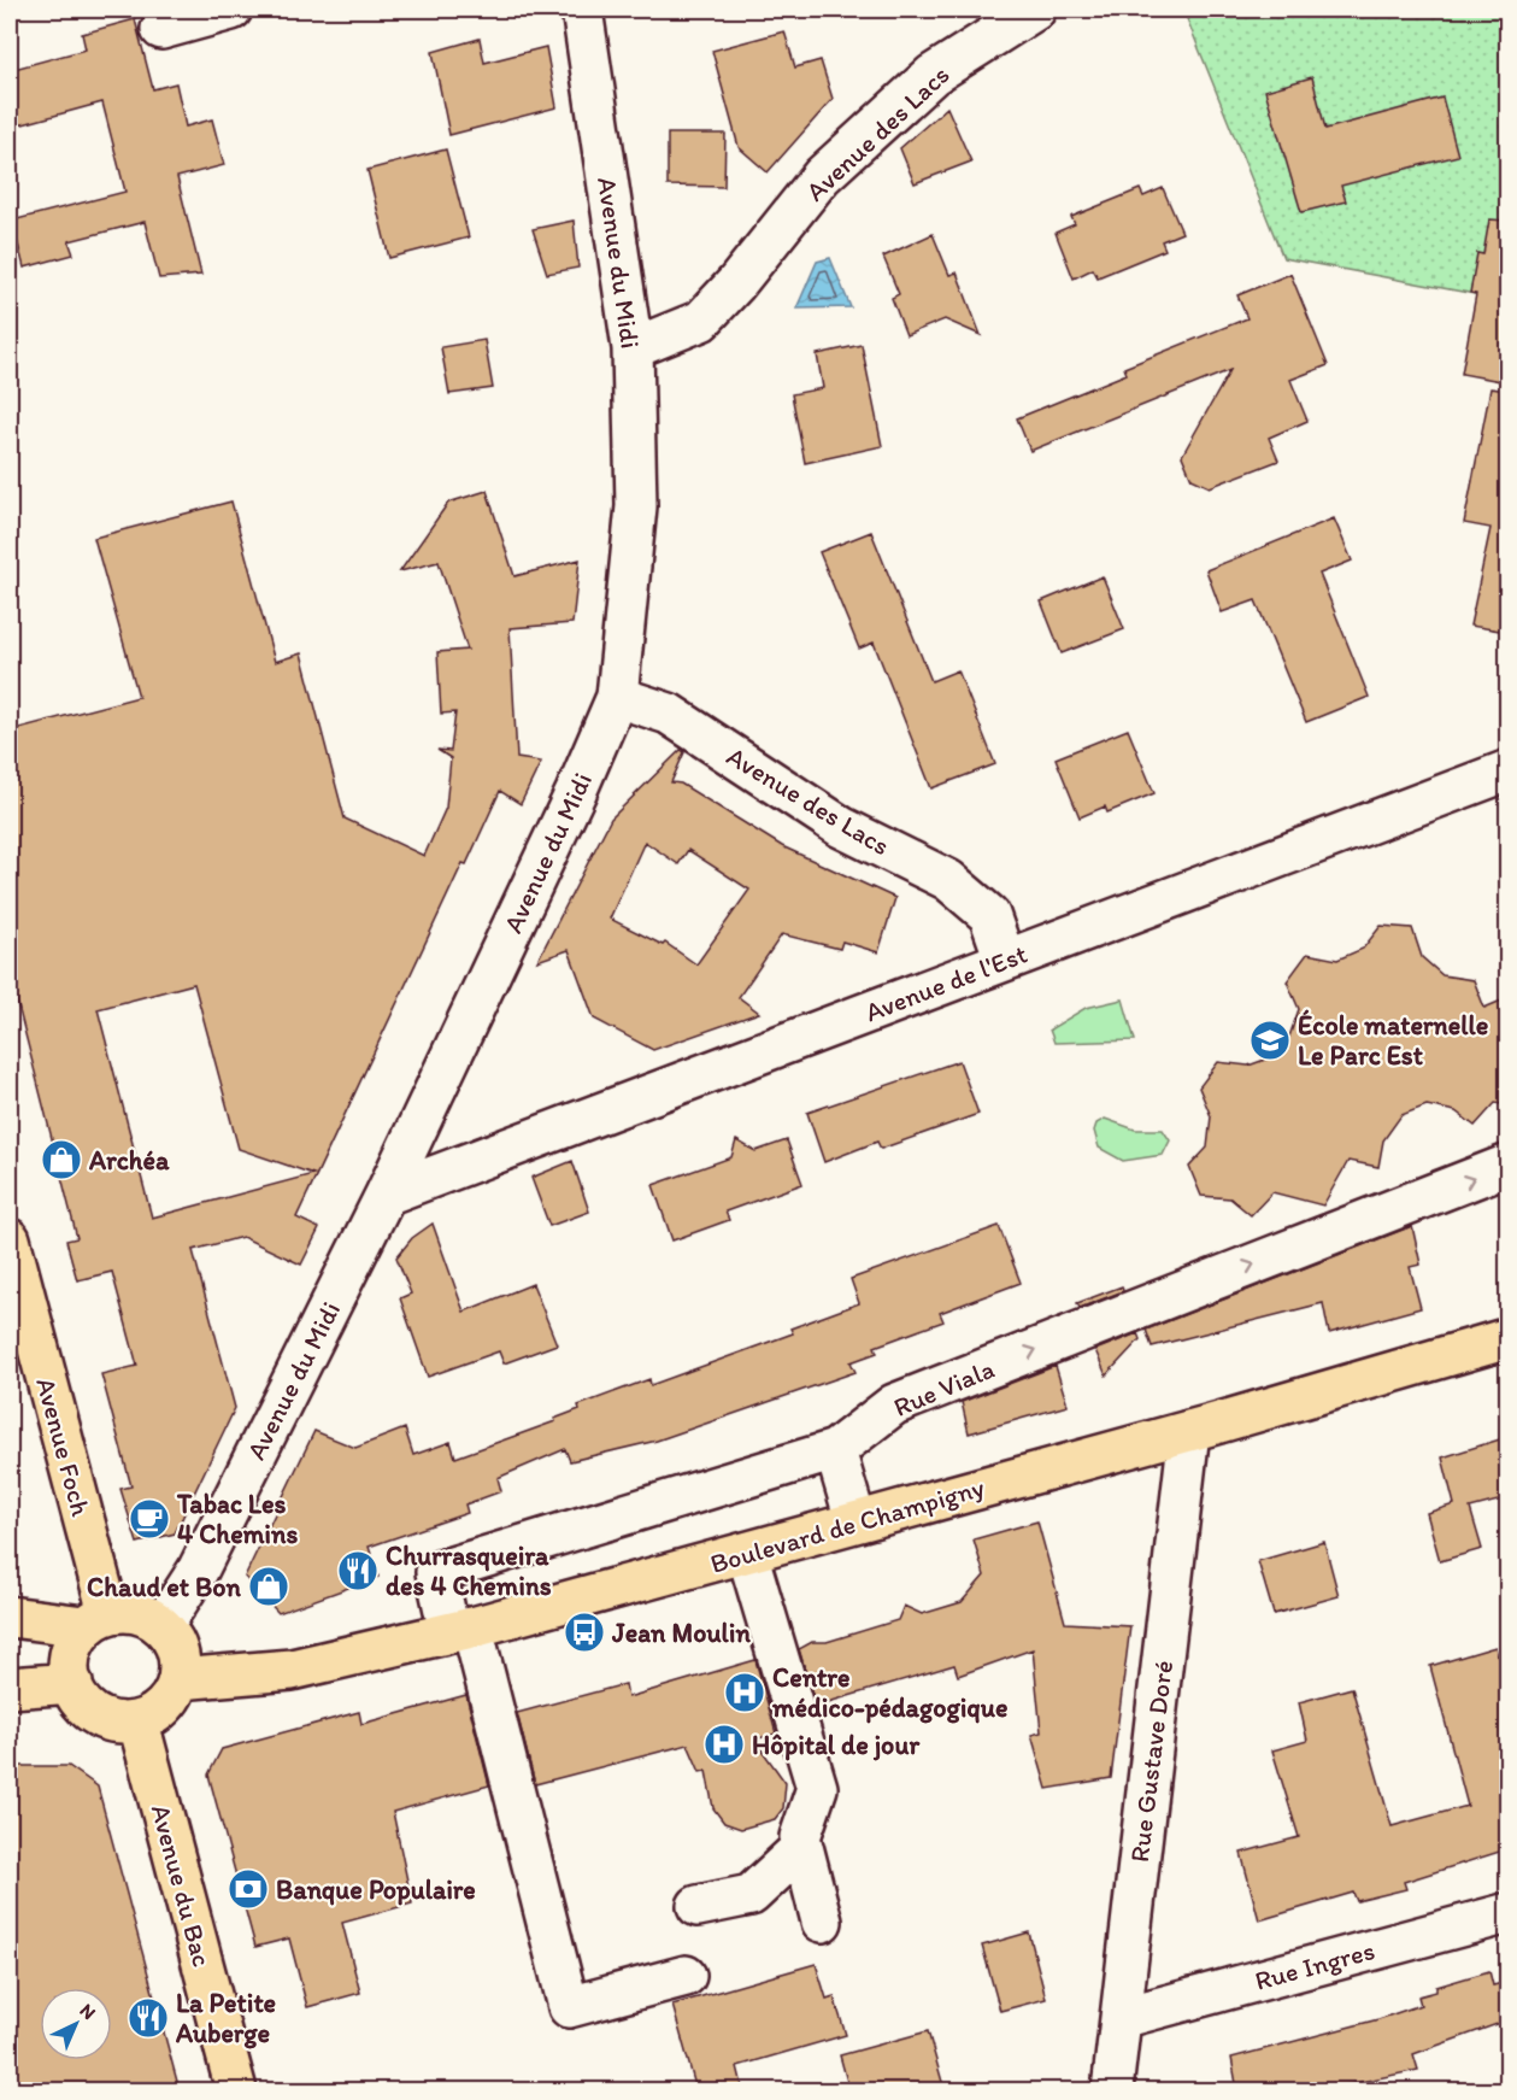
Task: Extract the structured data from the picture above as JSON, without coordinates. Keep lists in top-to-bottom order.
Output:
{
  "streets": {
    "main road": ["Avenue Foch", "Boulevard de Champigny", "Avenue du Bac"],
    "street": [
      "Avenue des Lacs",
      "Avenue du Midi",
      "Avenue de l'Est",
      "Rue Viala",
      "Rue Gustave Doré",
      "Rue Ingres"
    ]
  },
  "crossings": [
    ["Avenue des Lacs", "Avenue du Midi"],
    ["Avenue des Lacs", "Avenue de l'Est"],
    ["Avenue du Midi", "Avenue de l'Est"],
    ["Avenue du Midi", "Avenue Foch"],
    ["Avenue du Midi", "Boulevard de Champigny"],
    ["Avenue du Midi", "Avenue du Bac"],
    ["Rue Viala", "Boulevard de Champigny"],
    ["Avenue Foch", "Boulevard de Champigny"],
    ["Avenue Foch", "Avenue du Bac"],
    ["Boulevard de Champigny", "Rue Gustave Doré"],
    ["Boulevard de Champigny", "Avenue du Bac"],
    ["Rue Gustave Doré", "Rue Ingres"]
  ],
  "one_way": ["Rue Viala"],
  "places": {
    "school or university": ["École maternelle Le Parc Est"],
    "shop": ["Archéa", "Chaud et Bon"],
    "cafe": ["Tabac Les 4 Chemins"],
    "restaurant": ["Churrasqueira des 4 Chemins", "La Petite Auberge"],
    "bus stop": ["Jean Moulin"],
    "hospital": ["Centre médico-pédagogique", "Hôpital de jour"],
    "bank": ["Banque Populaire"]
  },
  "north": "top right"
}
